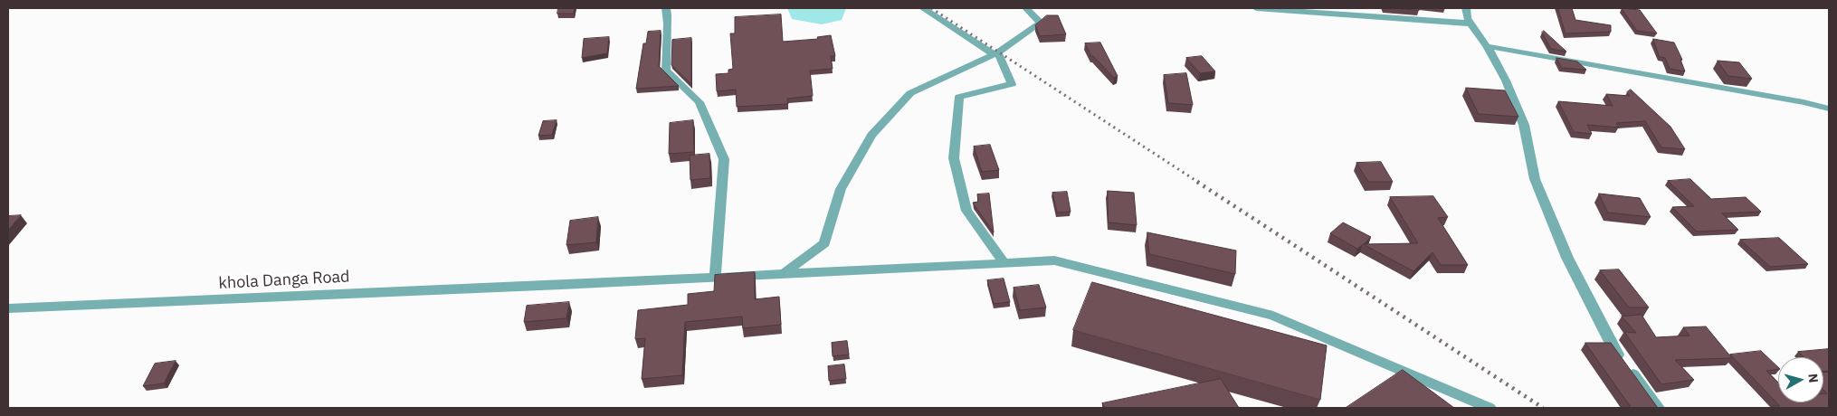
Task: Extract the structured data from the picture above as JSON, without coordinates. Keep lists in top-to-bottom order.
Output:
{
  "streets": {
    "street": ["khola Danga Road"]
  },
  "north": "right"
}
